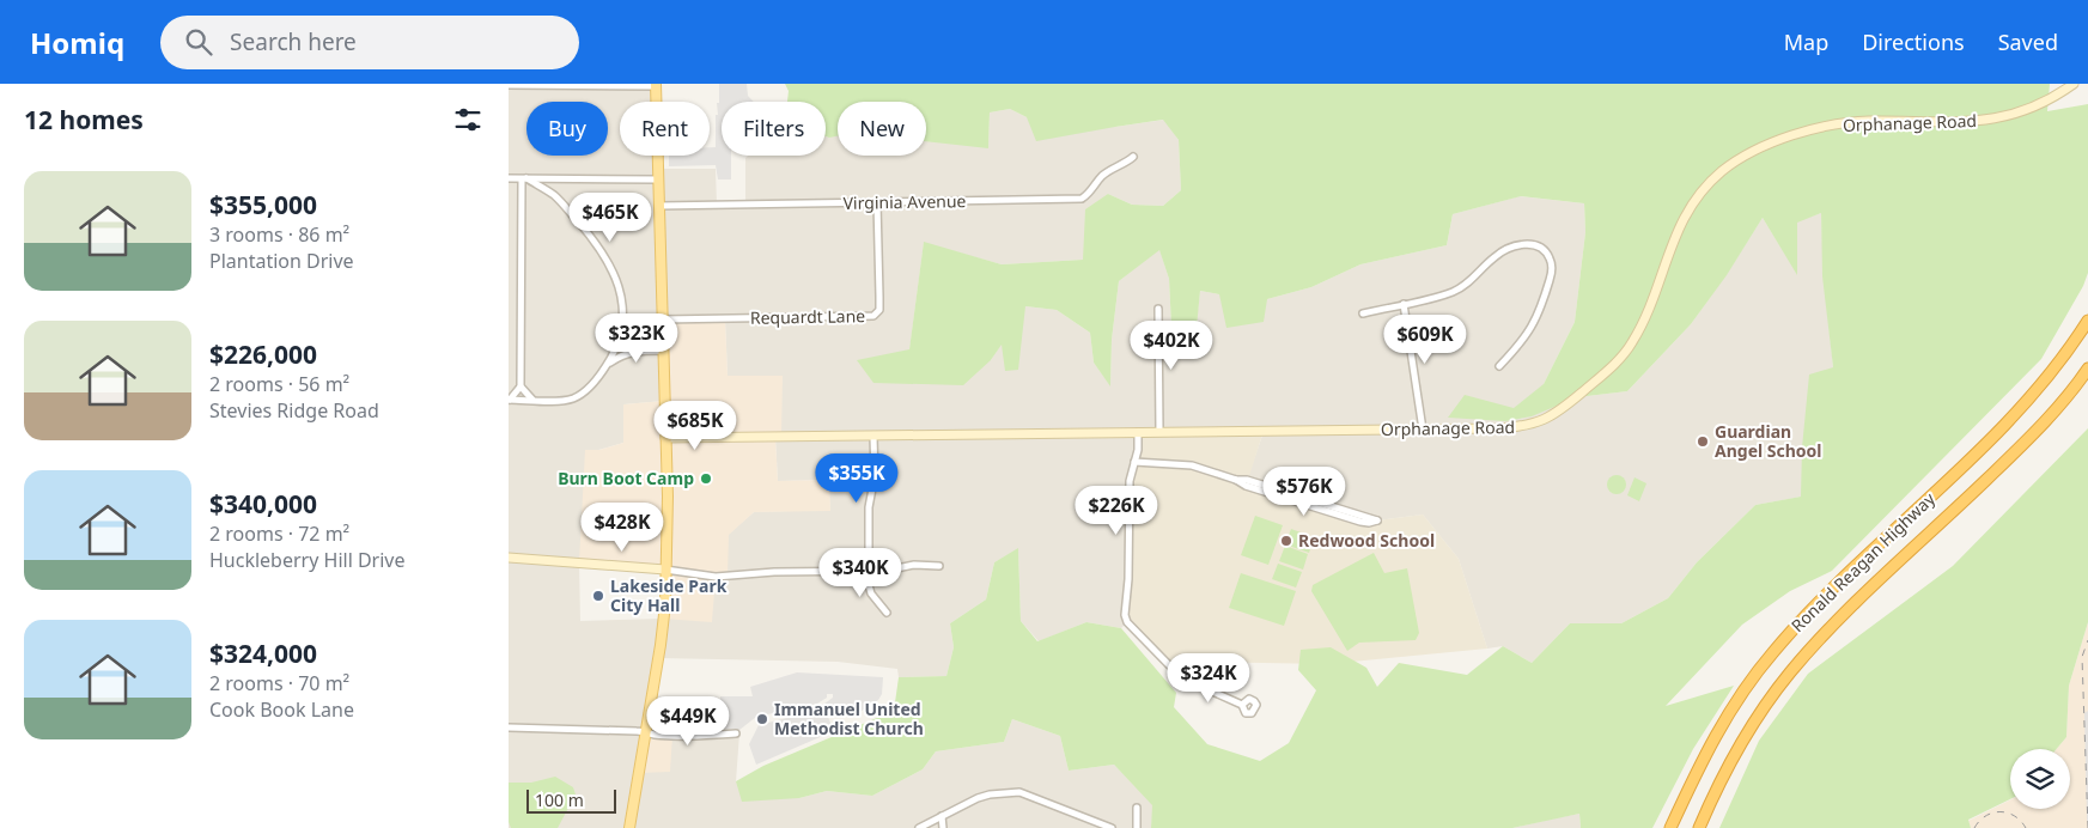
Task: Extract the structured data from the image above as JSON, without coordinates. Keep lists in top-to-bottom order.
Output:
{
  "streets": {
    "highway": ["Ronald Reagan Highway"],
    "main road": ["Orphanage Road"],
    "street": ["Virginia Avenue", "Requardt Lane"]
  },
  "crossings": [
    ["Virginia Avenue", "Requardt Lane"]
  ],
  "places": [
    "Guardian Angel School",
    "Burn Boot Camp",
    "Redwood School",
    "Lakeside Park City Hall",
    "Immanuel United Methodist Church"
  ],
  "scale_bar": "100 m",
  "page": {
    "header": "Homiq",
    "search": "Search here",
    "nav": ["Map", "Directions", "Saved"],
    "heading": "12 homes",
    "chip": [
      "Buy",
      "Rent",
      "Filters",
      "New"
    ],
    "list": [
      {
        "name": "$355,000",
        "note": "3 rooms · 86 m² · Plantation Drive"
      },
      {
        "name": "$226,000",
        "note": "2 rooms · 56 m² · Stevies Ridge Road"
      },
      {
        "name": "$340,000",
        "note": "2 rooms · 72 m² · Huckleberry Hill Drive"
      },
      {
        "name": "$324,000",
        "note": "2 rooms · 70 m² · Cook Book Lane"
      }
    ],
    "price": [
      "$465K",
      "$323K",
      "$609K",
      "$402K",
      "$685K",
      "$355K",
      "$576K",
      "$226K",
      "$428K",
      "$340K",
      "$324K",
      "$449K"
    ],
    "scale": "100 m"
  }
}
